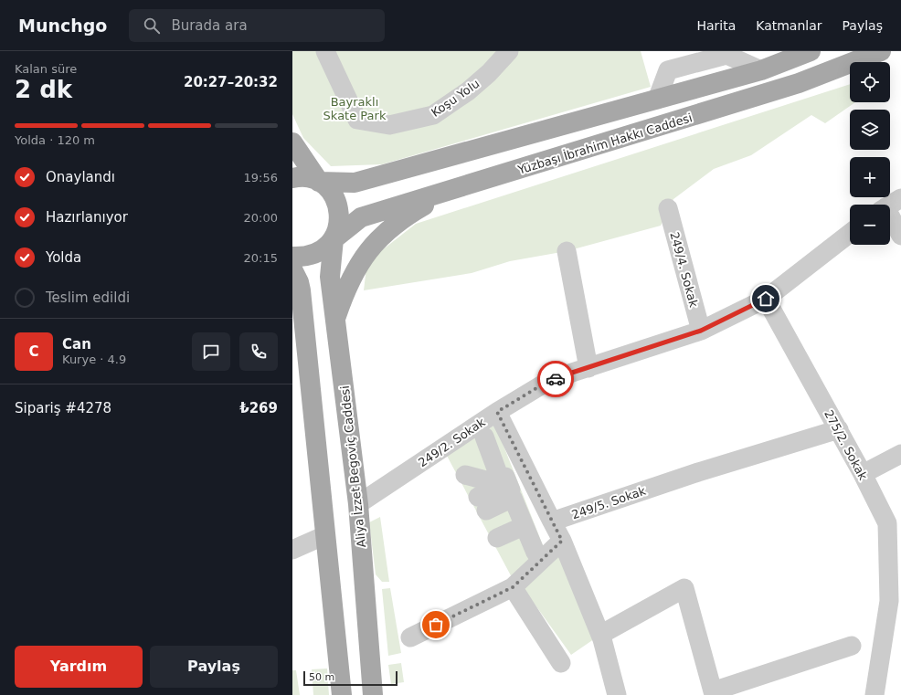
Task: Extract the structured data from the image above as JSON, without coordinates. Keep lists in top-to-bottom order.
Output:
{
  "streets": {
    "main road": ["Yüzbaşı İbrahim Hakkı Caddesi", "Aliya İzzet Begoviç Caddesi"],
    "street": [
      "Koşu Yolu",
      "249/4. Sokak",
      "249/2. Sokak",
      "275/2. Sokak",
      "249/5. Sokak"
    ]
  },
  "crossings": [
    ["Yüzbaşı İbrahim Hakkı Caddesi", "Aliya İzzet Begoviç Caddesi"],
    ["249/4. Sokak", "249/2. Sokak"],
    ["249/2. Sokak", "275/2. Sokak"],
    ["249/2. Sokak", "Aliya İzzet Begoviç Caddesi"],
    ["275/2. Sokak", "249/5. Sokak"]
  ],
  "parks": ["Bayraklı Skate Park"],
  "scale_bar": "50 m",
  "page": {
    "header": "Munchgo",
    "search": "Burada ara",
    "nav": ["Harita", "Katmanlar", "Paylaş"],
    "heading": ["2 dk", "Kalan süre", "20:27–20:32"],
    "panel": [
      "Can",
      "Kurye · 4.9",
      "Sipariş #4278",
      "₺269"
    ],
    "map_buttons": ["+", "−"],
    "bar": "Yolda · 120 m",
    "list": [
      ["Onaylandı", "19:56"],
      ["Hazırlanıyor", "20:00"],
      ["Yolda", "20:15"],
      "Teslim edildi"
    ],
    "round": "C",
    "buttons": ["Yardım", "Paylaş"],
    "scale": "50 m"
  }
}
